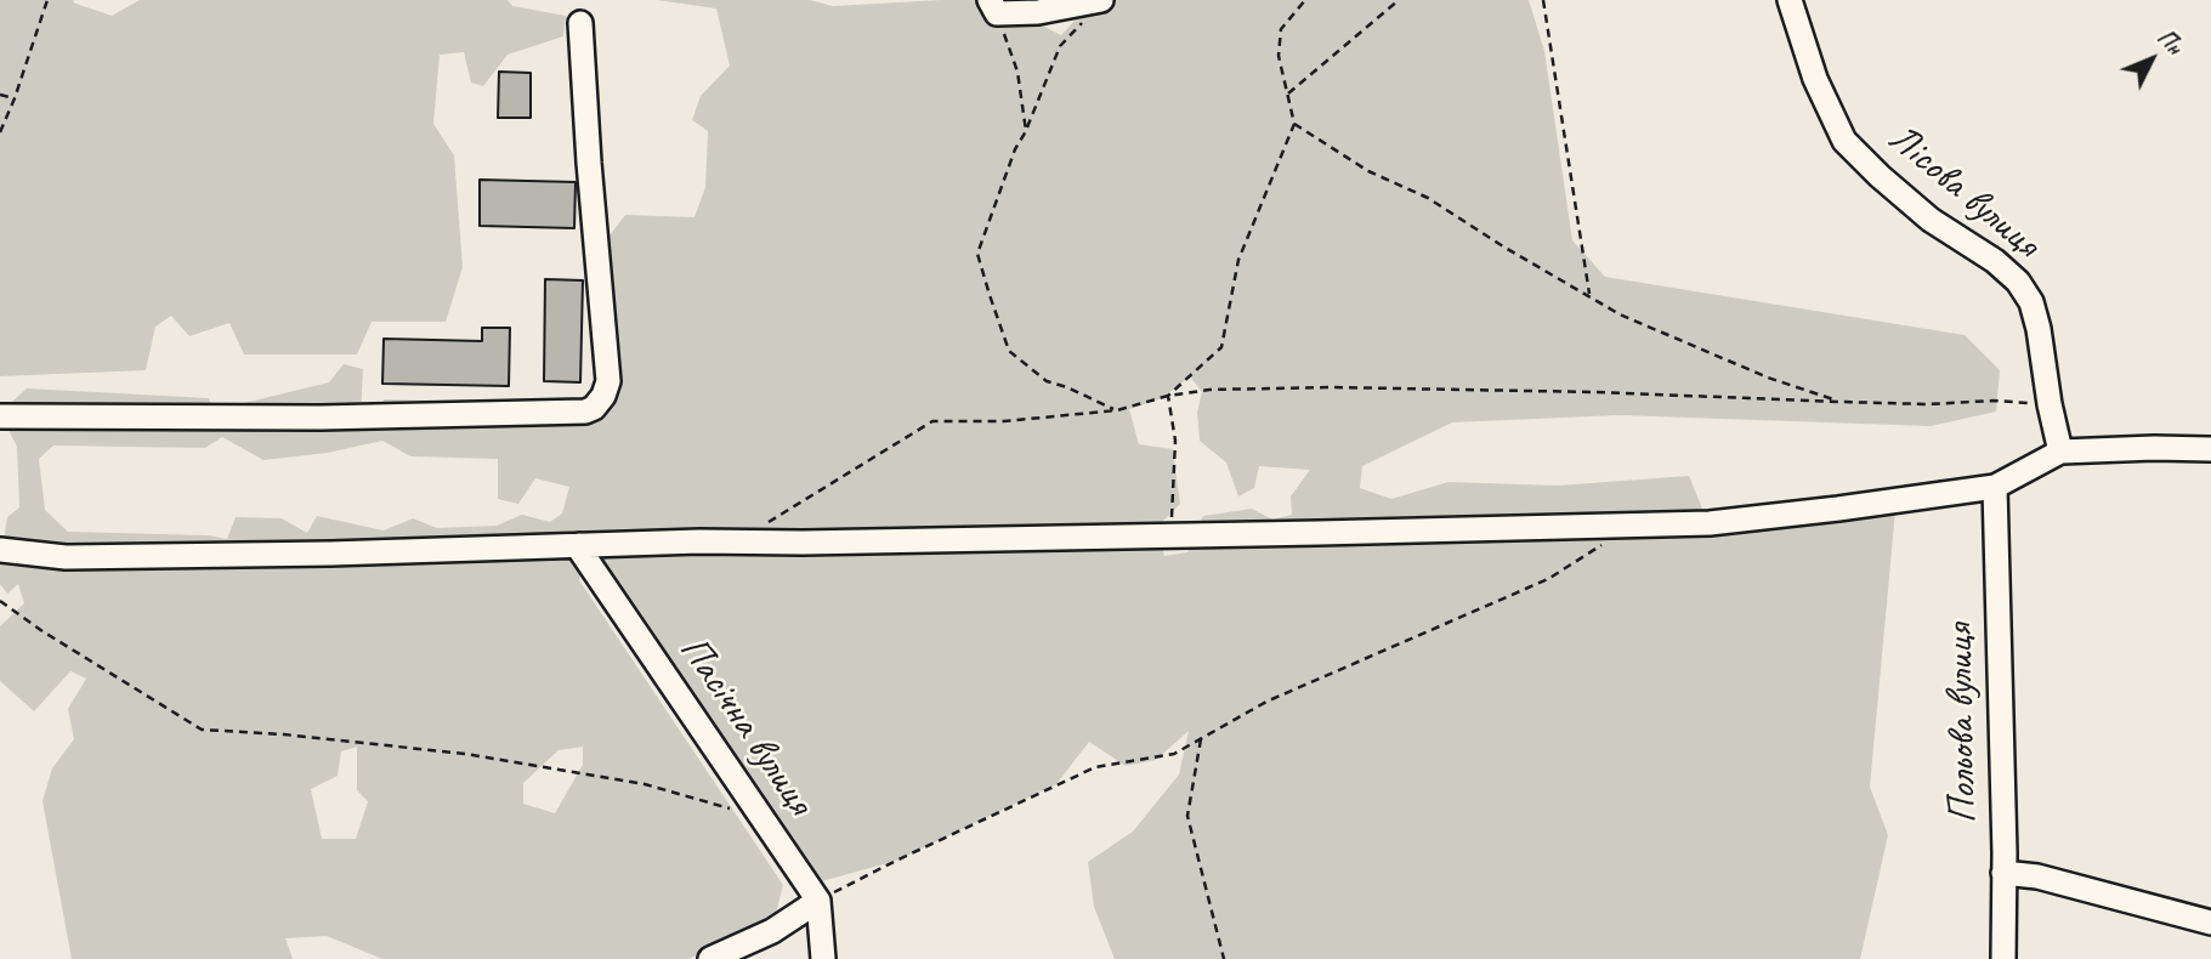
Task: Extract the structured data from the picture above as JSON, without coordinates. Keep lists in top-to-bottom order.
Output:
{
  "streets": {
    "street": ["Лісова вулиця", "Польова вулиця", "Пасічна вулиця"]
  },
  "north": "top right"
}
